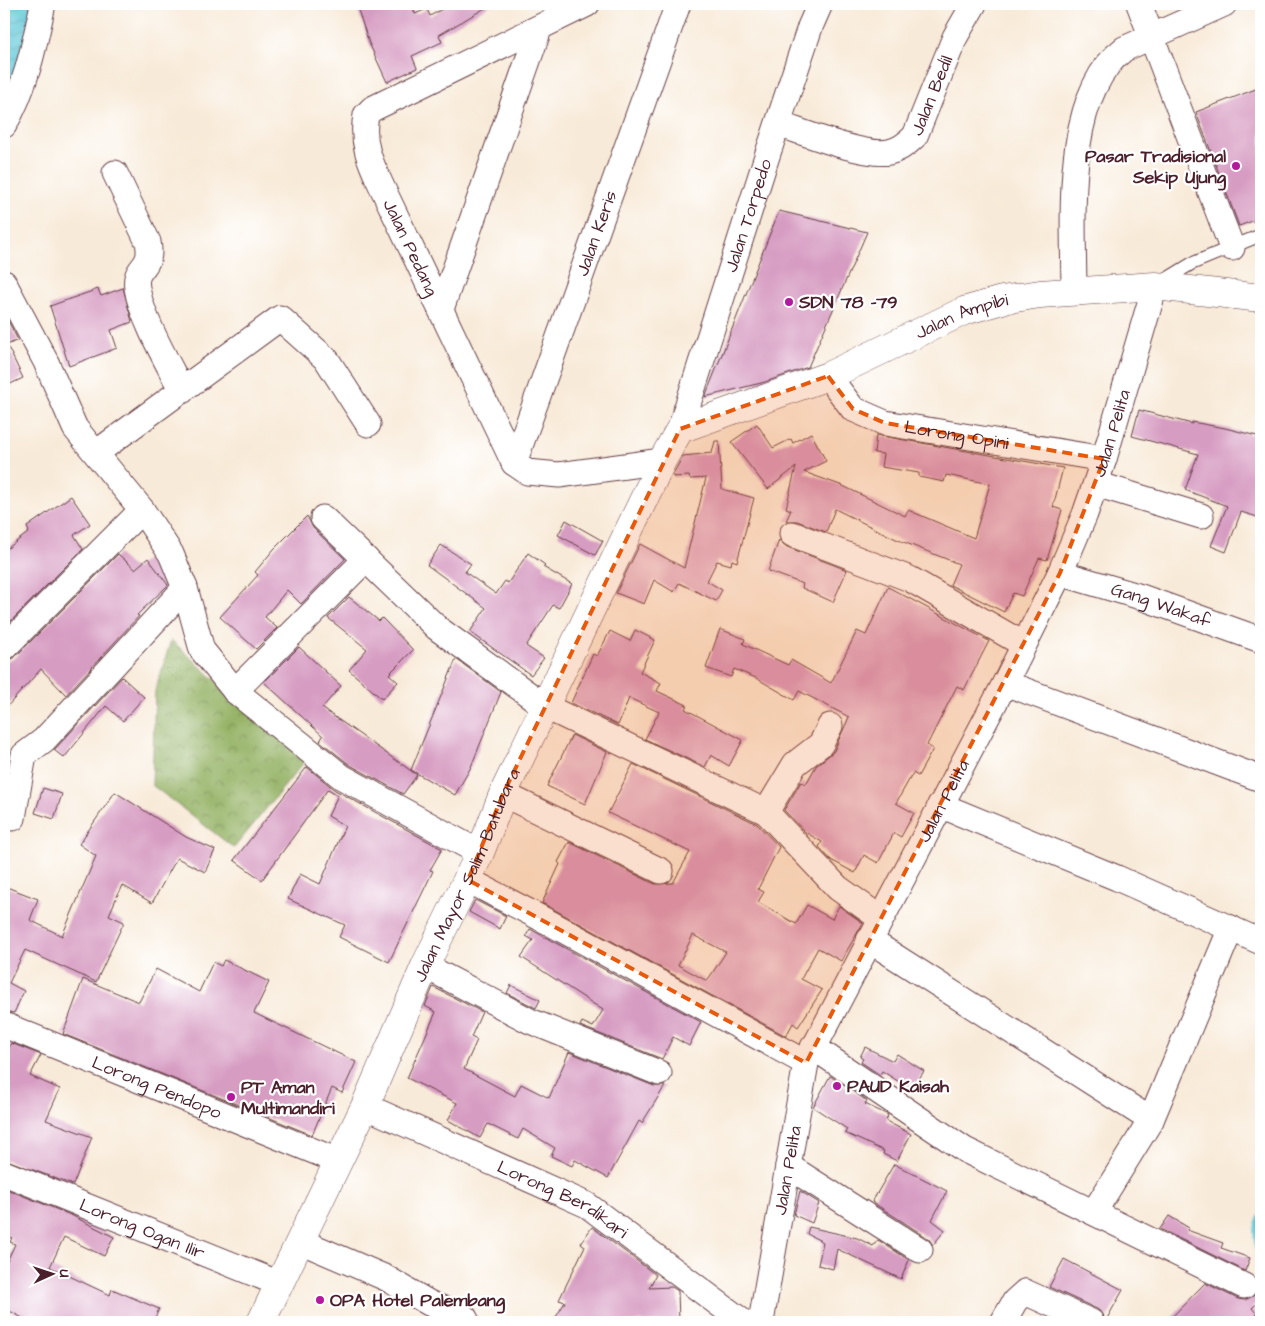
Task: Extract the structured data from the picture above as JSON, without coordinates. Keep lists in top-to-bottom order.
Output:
{
  "streets": {
    "street": [
      "Jalan Bedil",
      "Jalan Torpedo",
      "Jalan Keris",
      "Jalan Pedang",
      "Jalan Ampibi",
      "Jalan Pelita",
      "Lorong Opini",
      "Gang Wakaf",
      "Jalan Mayor Salim Batubara",
      "Lorong Pendopo",
      "Lorong Berdikari",
      "Lorong Ogan Ilir"
    ]
  },
  "crossings": [
    ["Jalan Bedil", "Jalan Torpedo"],
    ["Jalan Torpedo", "Jalan Ampibi"],
    ["Jalan Torpedo", "Jalan Mayor Salim Batubara"],
    ["Jalan Keris", "Jalan Pedang"],
    ["Jalan Ampibi", "Jalan Pelita"],
    ["Jalan Ampibi", "Lorong Opini"],
    ["Jalan Ampibi", "Jalan Mayor Salim Batubara"],
    ["Jalan Pelita", "Lorong Opini"],
    ["Jalan Pelita", "Gang Wakaf"],
    ["Jalan Mayor Salim Batubara", "Lorong Pendopo"],
    ["Jalan Mayor Salim Batubara", "Lorong Berdikari"],
    ["Jalan Mayor Salim Batubara", "Lorong Ogan Ilir"]
  ],
  "places": [
    "Pasar Tradisional Sekip Ujung",
    "SDN 78 -79",
    "PAUD Kaisah",
    "PT Aman Multimandiri",
    "OPA Hotel Palembang"
  ],
  "north": "right"
}
